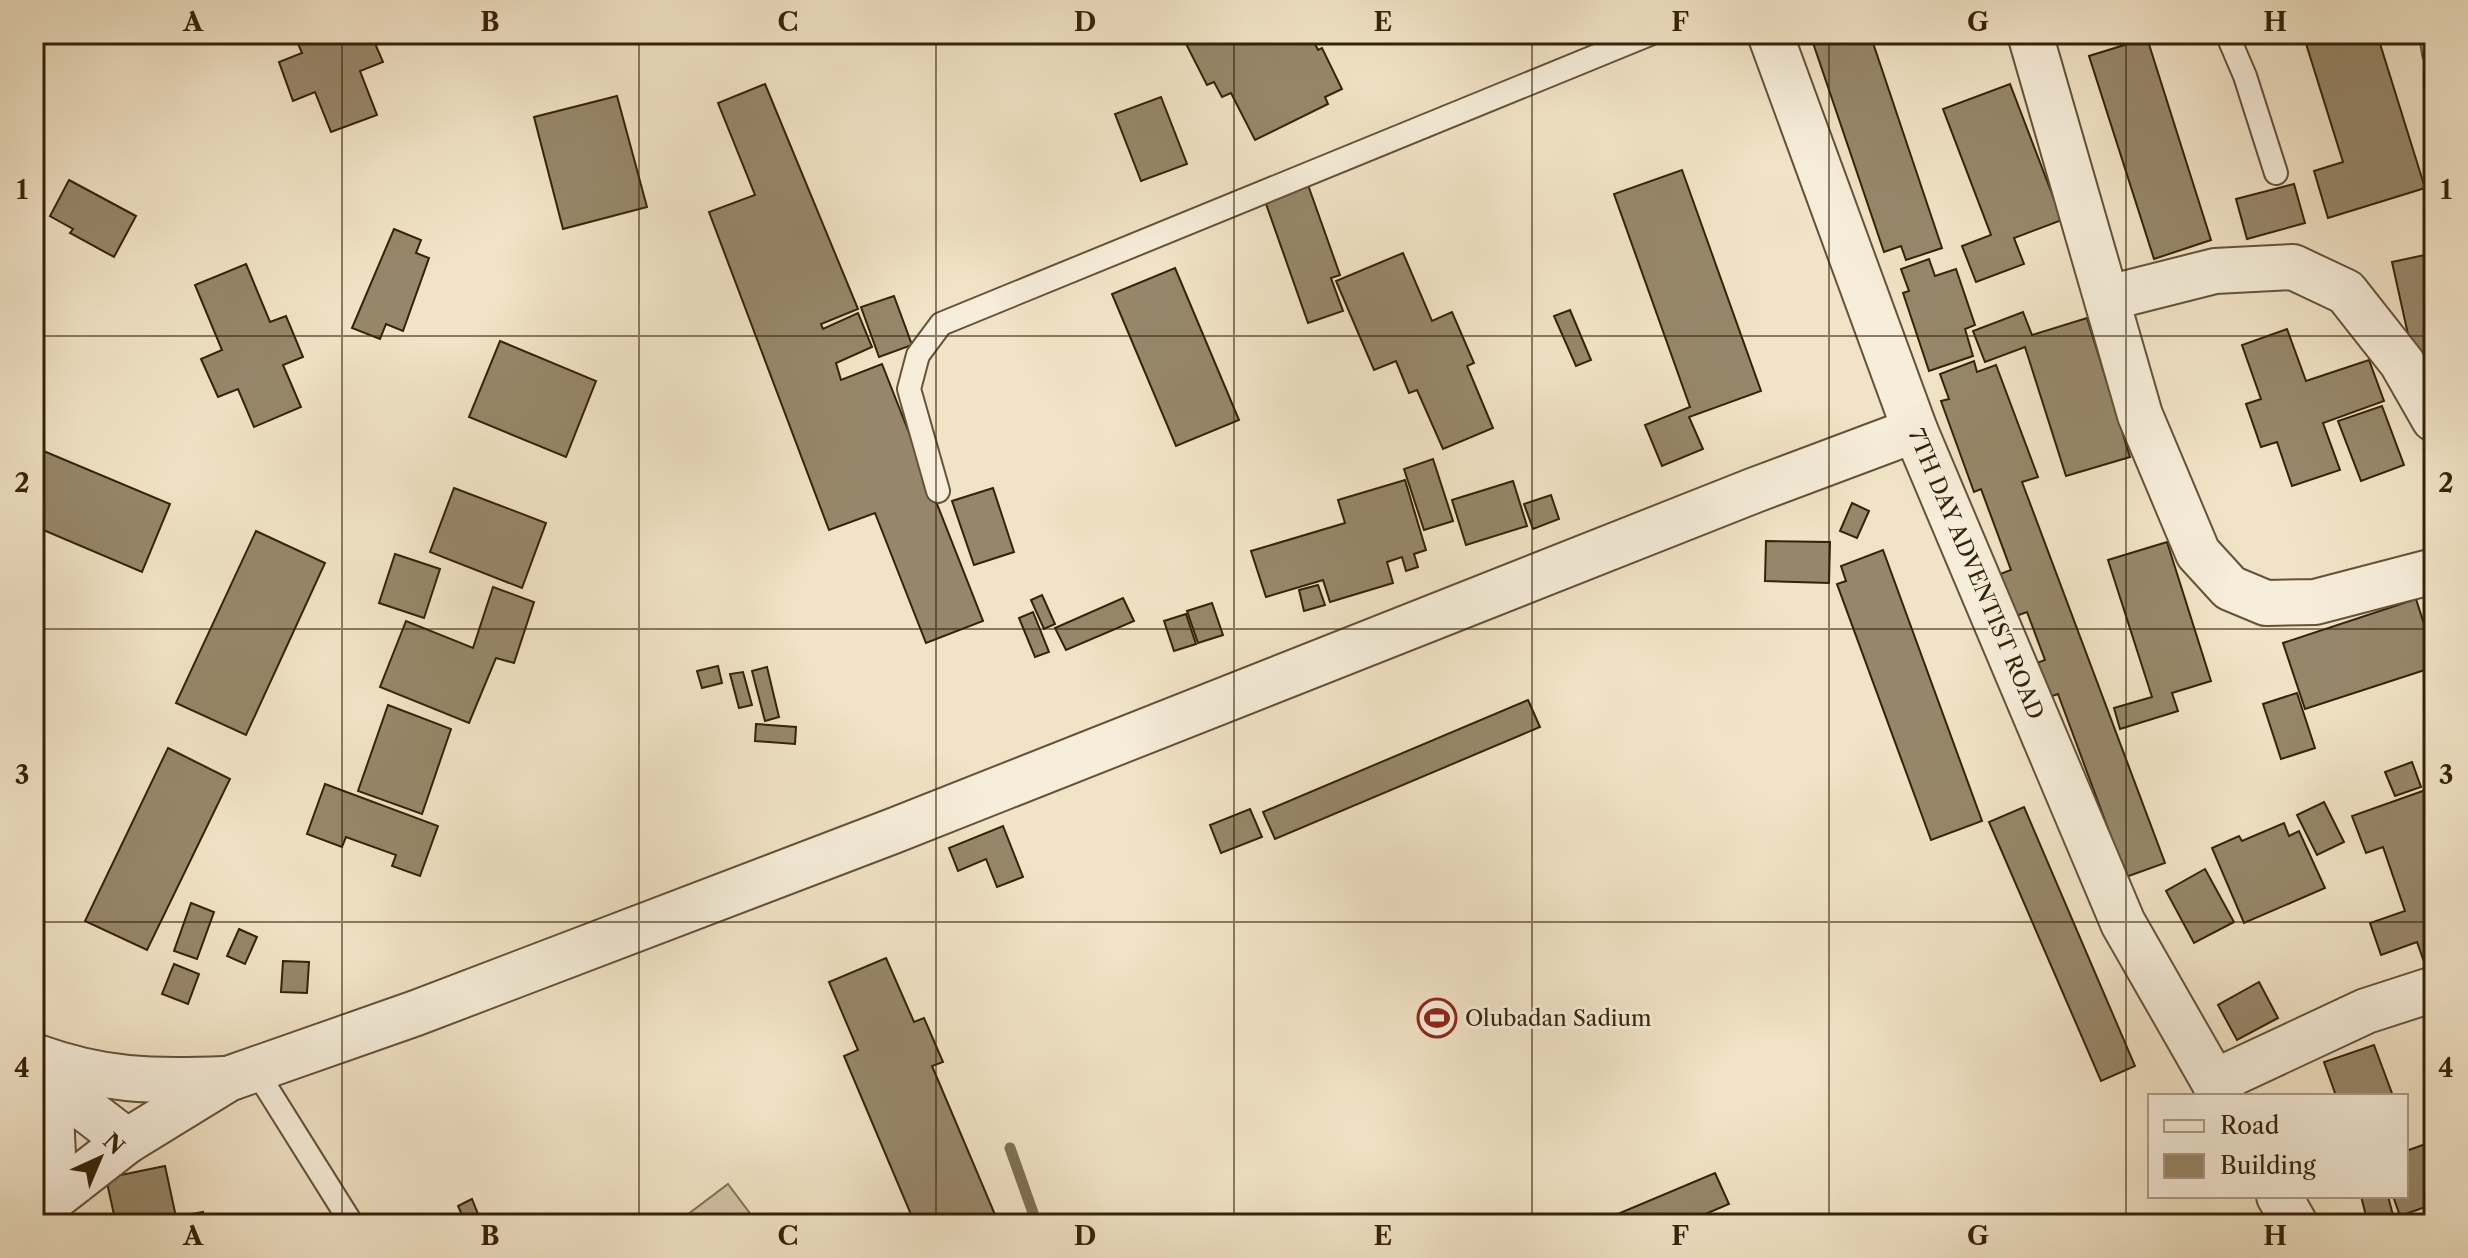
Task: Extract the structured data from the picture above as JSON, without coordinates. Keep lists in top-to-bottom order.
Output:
{
  "streets": {
    "street": ["7TH DAY ADVENTIST ROAD"]
  },
  "places": {
    "sports": ["Olubadan Sadium"]
  },
  "legend": ["Road", "Building"],
  "north": "top right",
  "grid": {
    "columns": [
      "A",
      "B",
      "C",
      "D",
      "E",
      "F",
      "G",
      "H"
    ],
    "rows": [
      "1",
      "2",
      "3",
      "4"
    ]
  }
}
